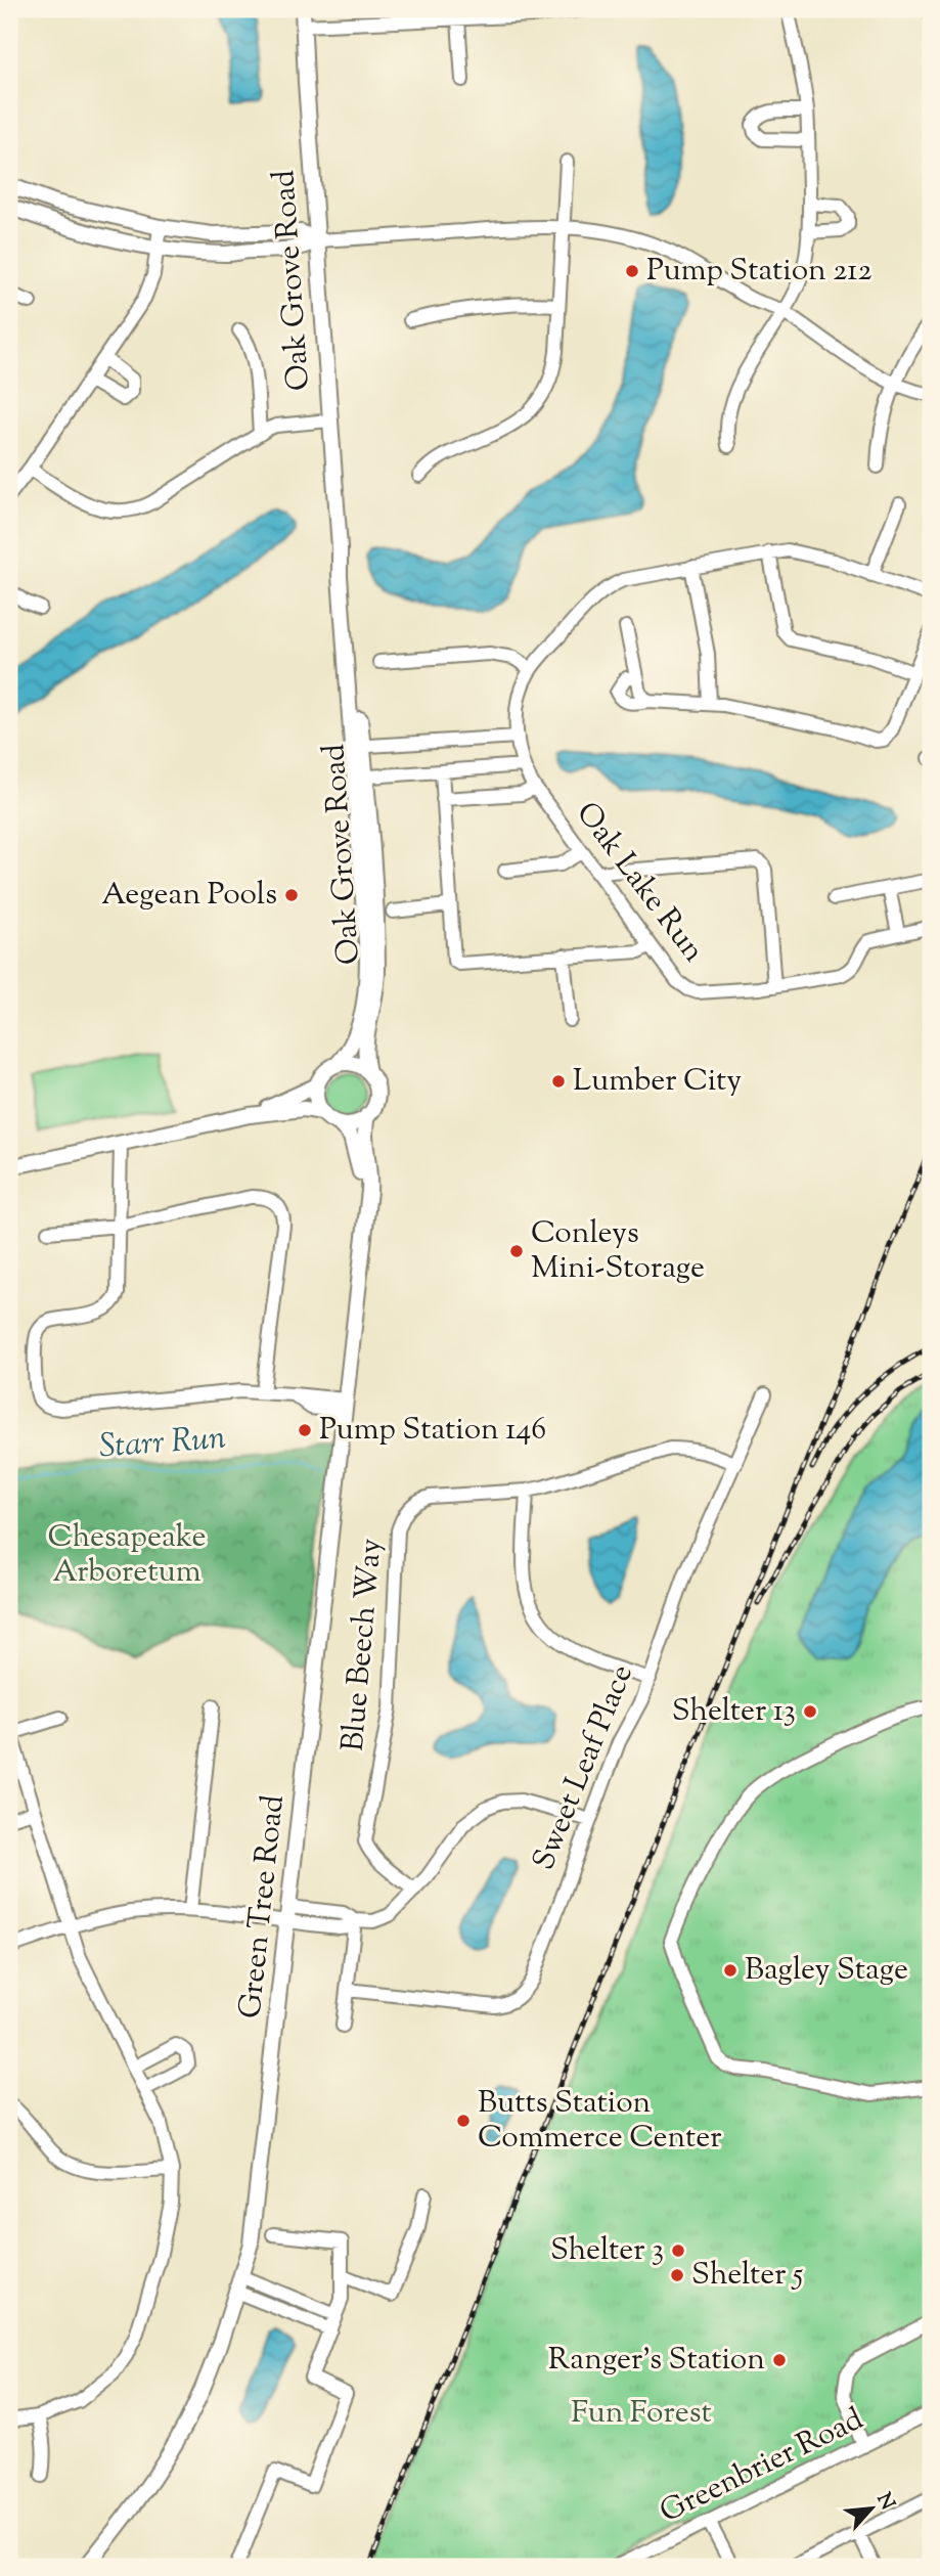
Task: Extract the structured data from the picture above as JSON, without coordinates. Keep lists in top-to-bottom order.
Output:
{
  "streets": {
    "street": [
      "Oak Grove Road",
      "Oak Lake Run",
      "Blue Beech Way",
      "Sweet Leaf Place",
      "Green Tree Road",
      "Greenbrier Road"
    ]
  },
  "crossings": [
    ["Oak Grove Road", "Green Tree Road"],
    ["Blue Beech Way", "Sweet Leaf Place"]
  ],
  "water": ["Starr Run"],
  "parks": ["Chesapeake Arboretum", "Fun Forest"],
  "places": [
    "Pump Station 212",
    "Aegean Pools",
    "Lumber City",
    "Conleys Mini-Storage",
    "Pump Station 146",
    "Shelter 13",
    "Bagley Stage",
    "Butts Station Commerce Center",
    "Shelter 3",
    "Shelter 5",
    "Ranger's Station"
  ],
  "north": "top right"
}
